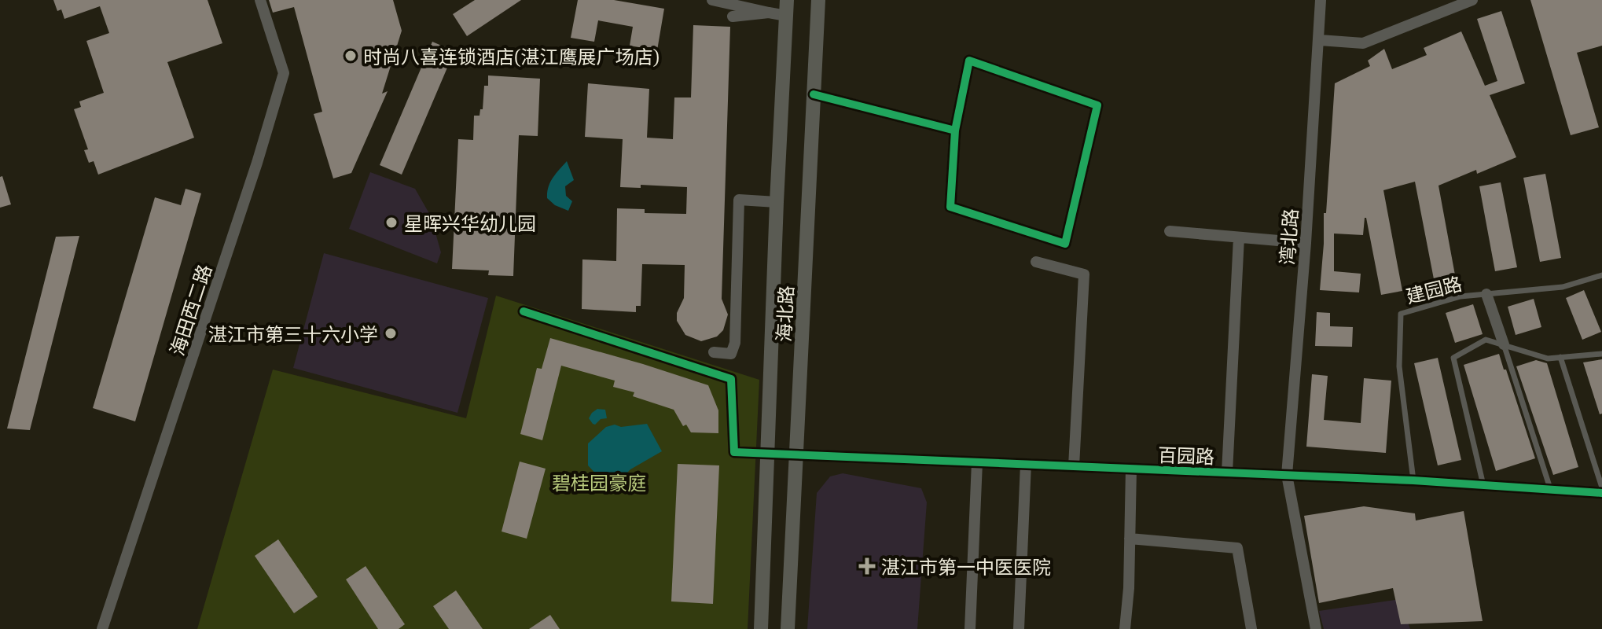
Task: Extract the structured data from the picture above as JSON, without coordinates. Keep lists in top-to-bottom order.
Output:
{
  "streets": {
    "street": [
      "湾北路",
      "海田西二路",
      "海北路",
      "百园路"
    ],
    "lane": ["建园路"]
  },
  "crossings": [
    ["湾北路", "百园路"],
    ["建园路", "百园路"],
    ["海北路", "百园路"]
  ],
  "parks": ["碧桂园豪庭"],
  "places": {
    "other": ["时尚八喜连锁酒店(湛江鹰展广场店)", "星晖兴华幼儿园", "湛江市第三十六小学"],
    "health": ["湛江市第一中医医院"]
  }
}
